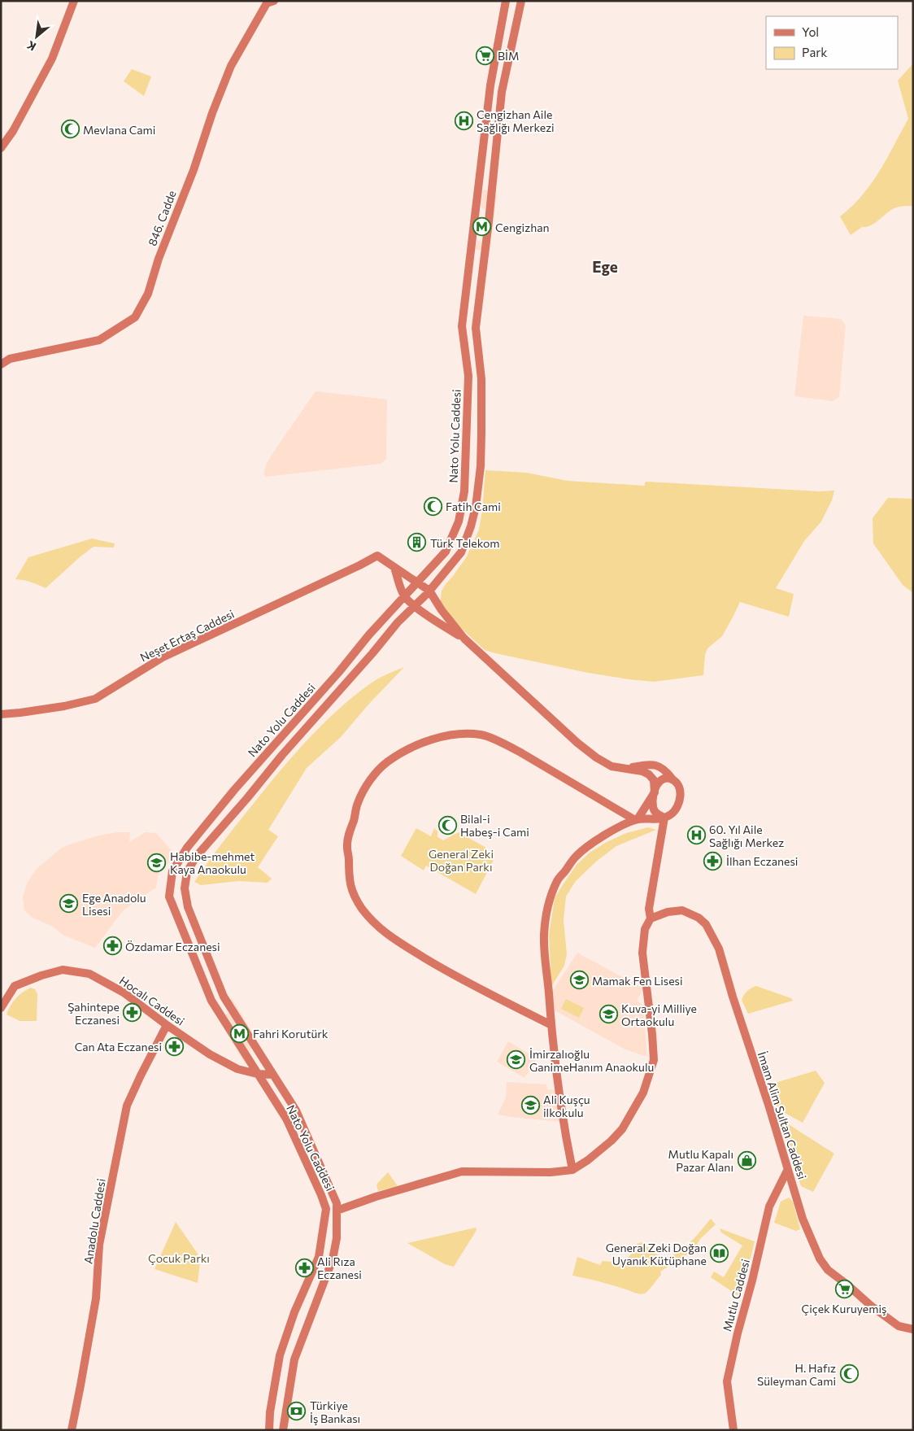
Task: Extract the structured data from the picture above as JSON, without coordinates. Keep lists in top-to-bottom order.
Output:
{
  "streets": {
    "street": [
      "846. Cadde",
      "Nato Yolu Caddesi",
      "Neşet Ertaş Caddesi",
      "Hocalı Caddesi",
      "İmam Alim Sultan Caddesi",
      "Anadolu Caddesi",
      "Mutlu Caddesi"
    ]
  },
  "crossings": [
    ["Nato Yolu Caddesi", "Hocalı Caddesi"],
    ["Hocalı Caddesi", "Anadolu Caddesi"],
    ["İmam Alim Sultan Caddesi", "Mutlu Caddesi"]
  ],
  "districts": ["Ege"],
  "parks": ["General Zeki Doğan Parkı", "Çocuk Parkı"],
  "places": {
    "supermarket": ["BİM", "Çiçek Kuruyemiş"],
    "hospital": ["Cengizhan Aile Sağlığı Merkezi", "60. Yıl Aile Sağlığı Merkez"],
    "mosque": [
      "Mevlana Cami",
      "Fatih Cami",
      "Bilal-i Habeş-i Cami",
      "H. Hafız Süleyman Cami"
    ],
    "metro station": ["Cengizhan", "Fahri Korutürk"],
    "building": ["Türk Telekom"],
    "pharmacy": [
      "İlhan Eczanesi",
      "Özdamar Eczanesi",
      "Şahintepe Eczanesi",
      "Can Ata Eczanesi",
      "Ali Rıza Eczanesi"
    ],
    "school or university": [
      "Habibe-mehmet Kaya Anaokulu",
      "Ege Anadolu Lisesi",
      "Mamak Fen Lisesi",
      "Kuva-yi Milliye Ortaokulu",
      "İmirzalıoğlu GanimeHanım Anaokulu",
      "Ali Kuşçu ilkokulu"
    ],
    "shop": ["Mutlu Kapalı Pazar Alanı"],
    "library": ["General Zeki Doğan Uyanık Kütüphane"],
    "bank": ["Türkiye İş Bankası"]
  },
  "legend": ["Yol", "Park"],
  "north": "bottom left"
}
